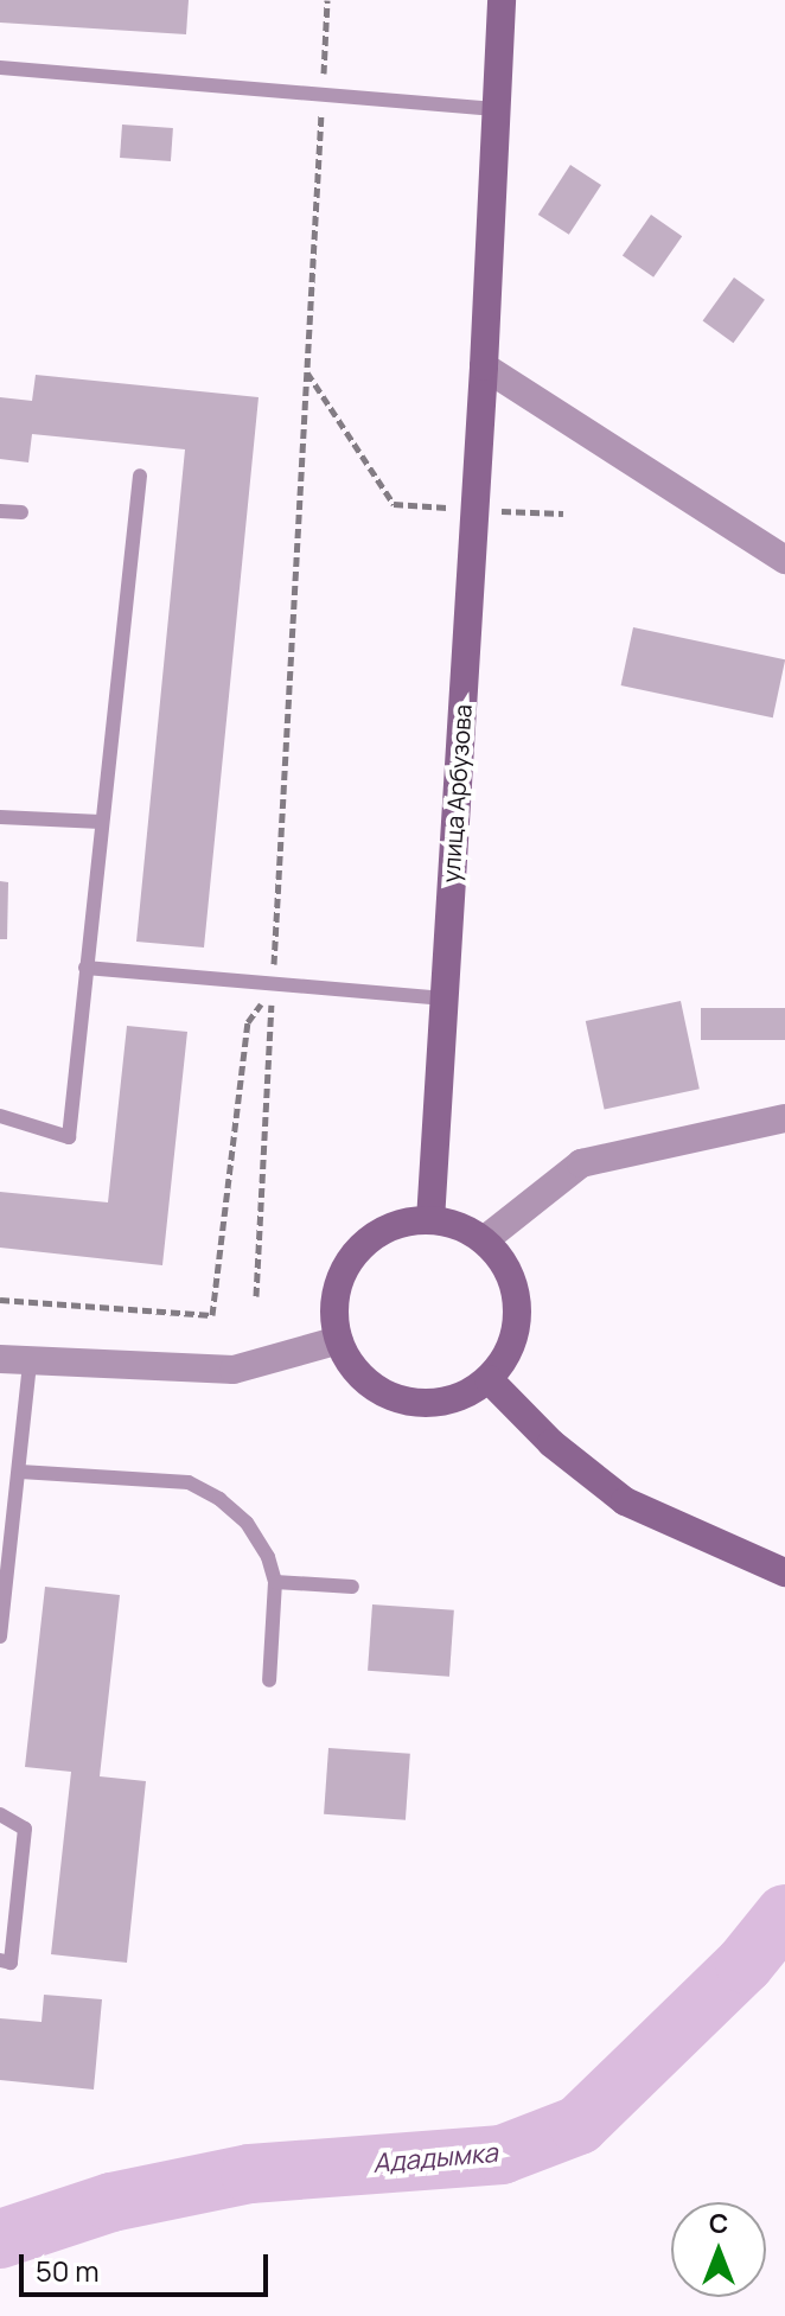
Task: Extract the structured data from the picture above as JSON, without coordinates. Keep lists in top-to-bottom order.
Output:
{
  "streets": {
    "street": ["улица Арбузова"]
  },
  "water": ["Ададымка"],
  "scale_bar": "50 m",
  "north": "top"
}
